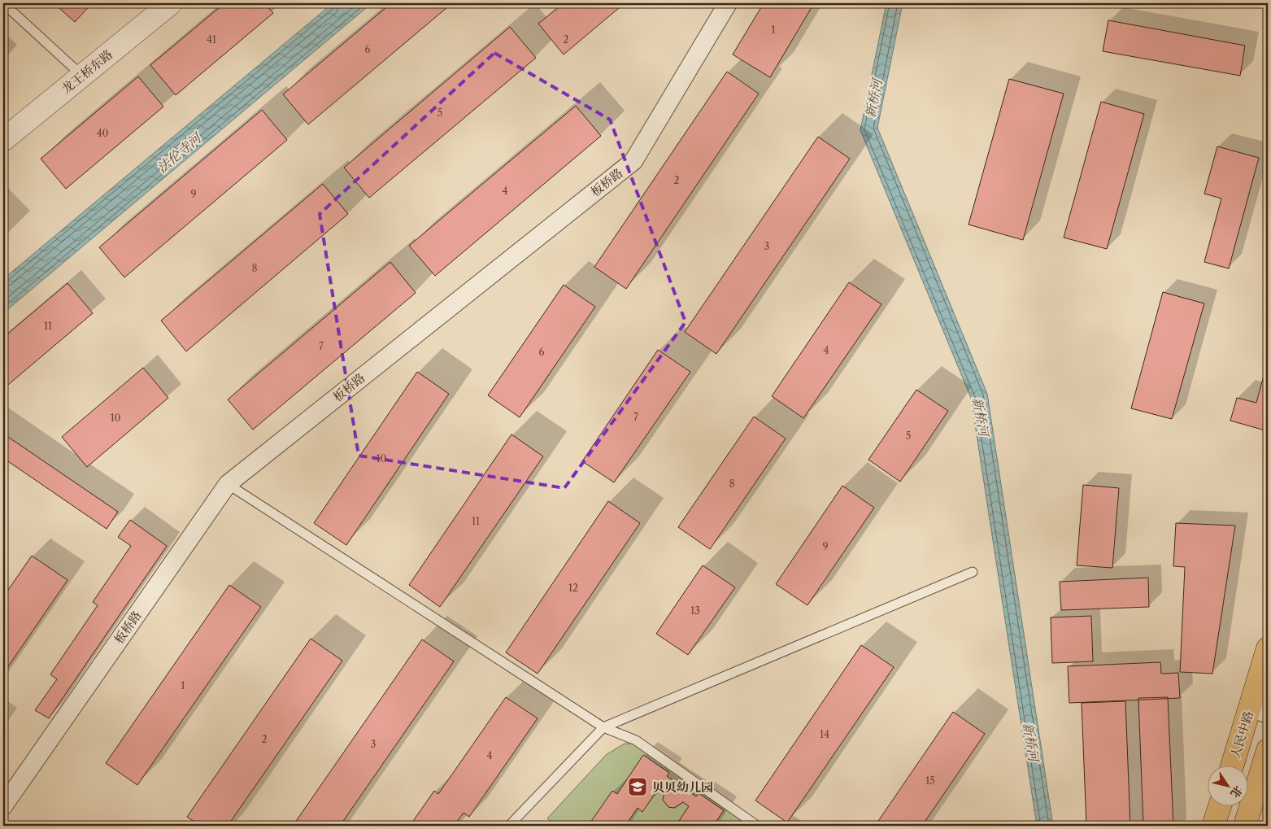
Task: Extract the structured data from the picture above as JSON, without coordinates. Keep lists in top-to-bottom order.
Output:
{
  "streets": {
    "main road": ["人民中路"],
    "street": ["龙王桥东路", "板桥路"]
  },
  "water": ["新桥河", "法伦寺河"],
  "places": {
    "school or university": ["贝贝幼儿园"]
  },
  "house_numbers": [
    "1",
    "41",
    "2",
    "6",
    "5",
    "40",
    "2",
    "4",
    "9",
    "3",
    "8",
    "11",
    "7",
    "4",
    "6",
    "7",
    "10",
    "5",
    "10",
    "8",
    "11",
    "9",
    "12",
    "13",
    "1",
    "14",
    "2",
    "3",
    "4",
    "15"
  ],
  "north": "bottom right"
}
